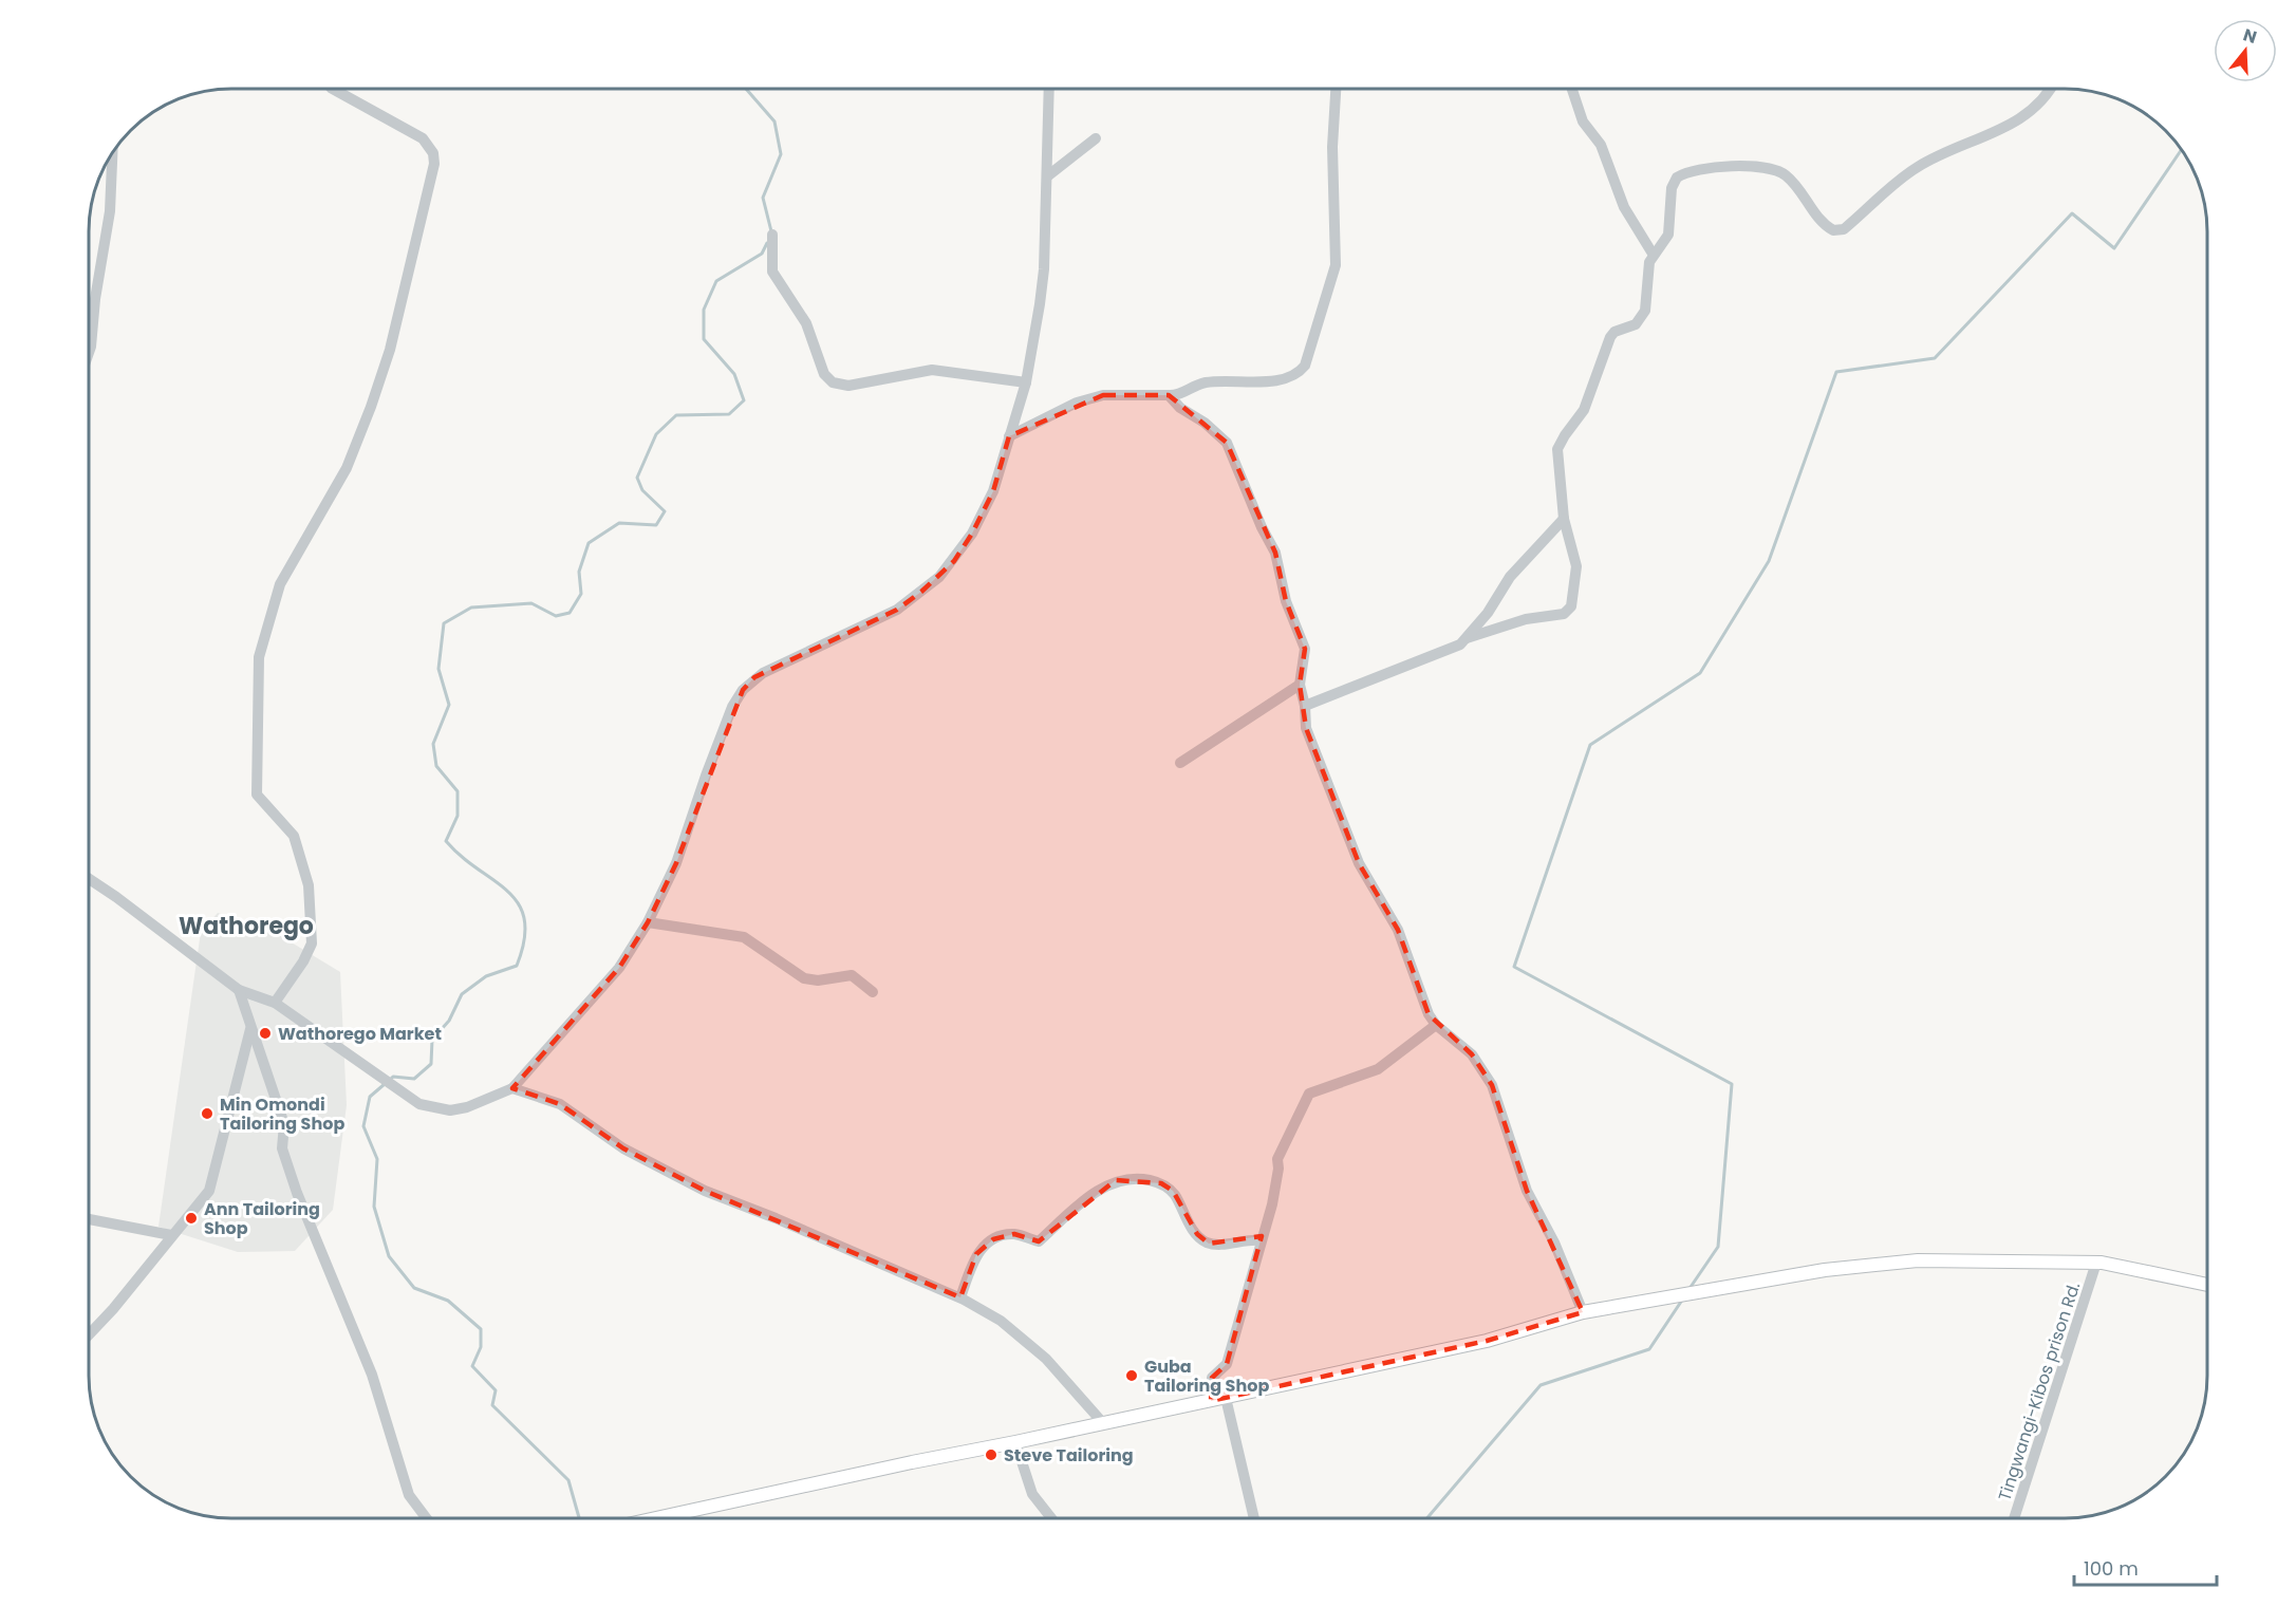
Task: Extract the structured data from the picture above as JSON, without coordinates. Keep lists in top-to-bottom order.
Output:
{
  "streets": {
    "street": ["Tingwangi-Kibos prison Rd."]
  },
  "districts": ["Wathorego"],
  "places": [
    "Wathorego Market",
    "Min Omondi Tailoring Shop",
    "Ann Tailoring Shop",
    "Guba Tailoring Shop",
    "Steve Tailoring"
  ],
  "scale_bar": "100 m",
  "north": "top"
}
